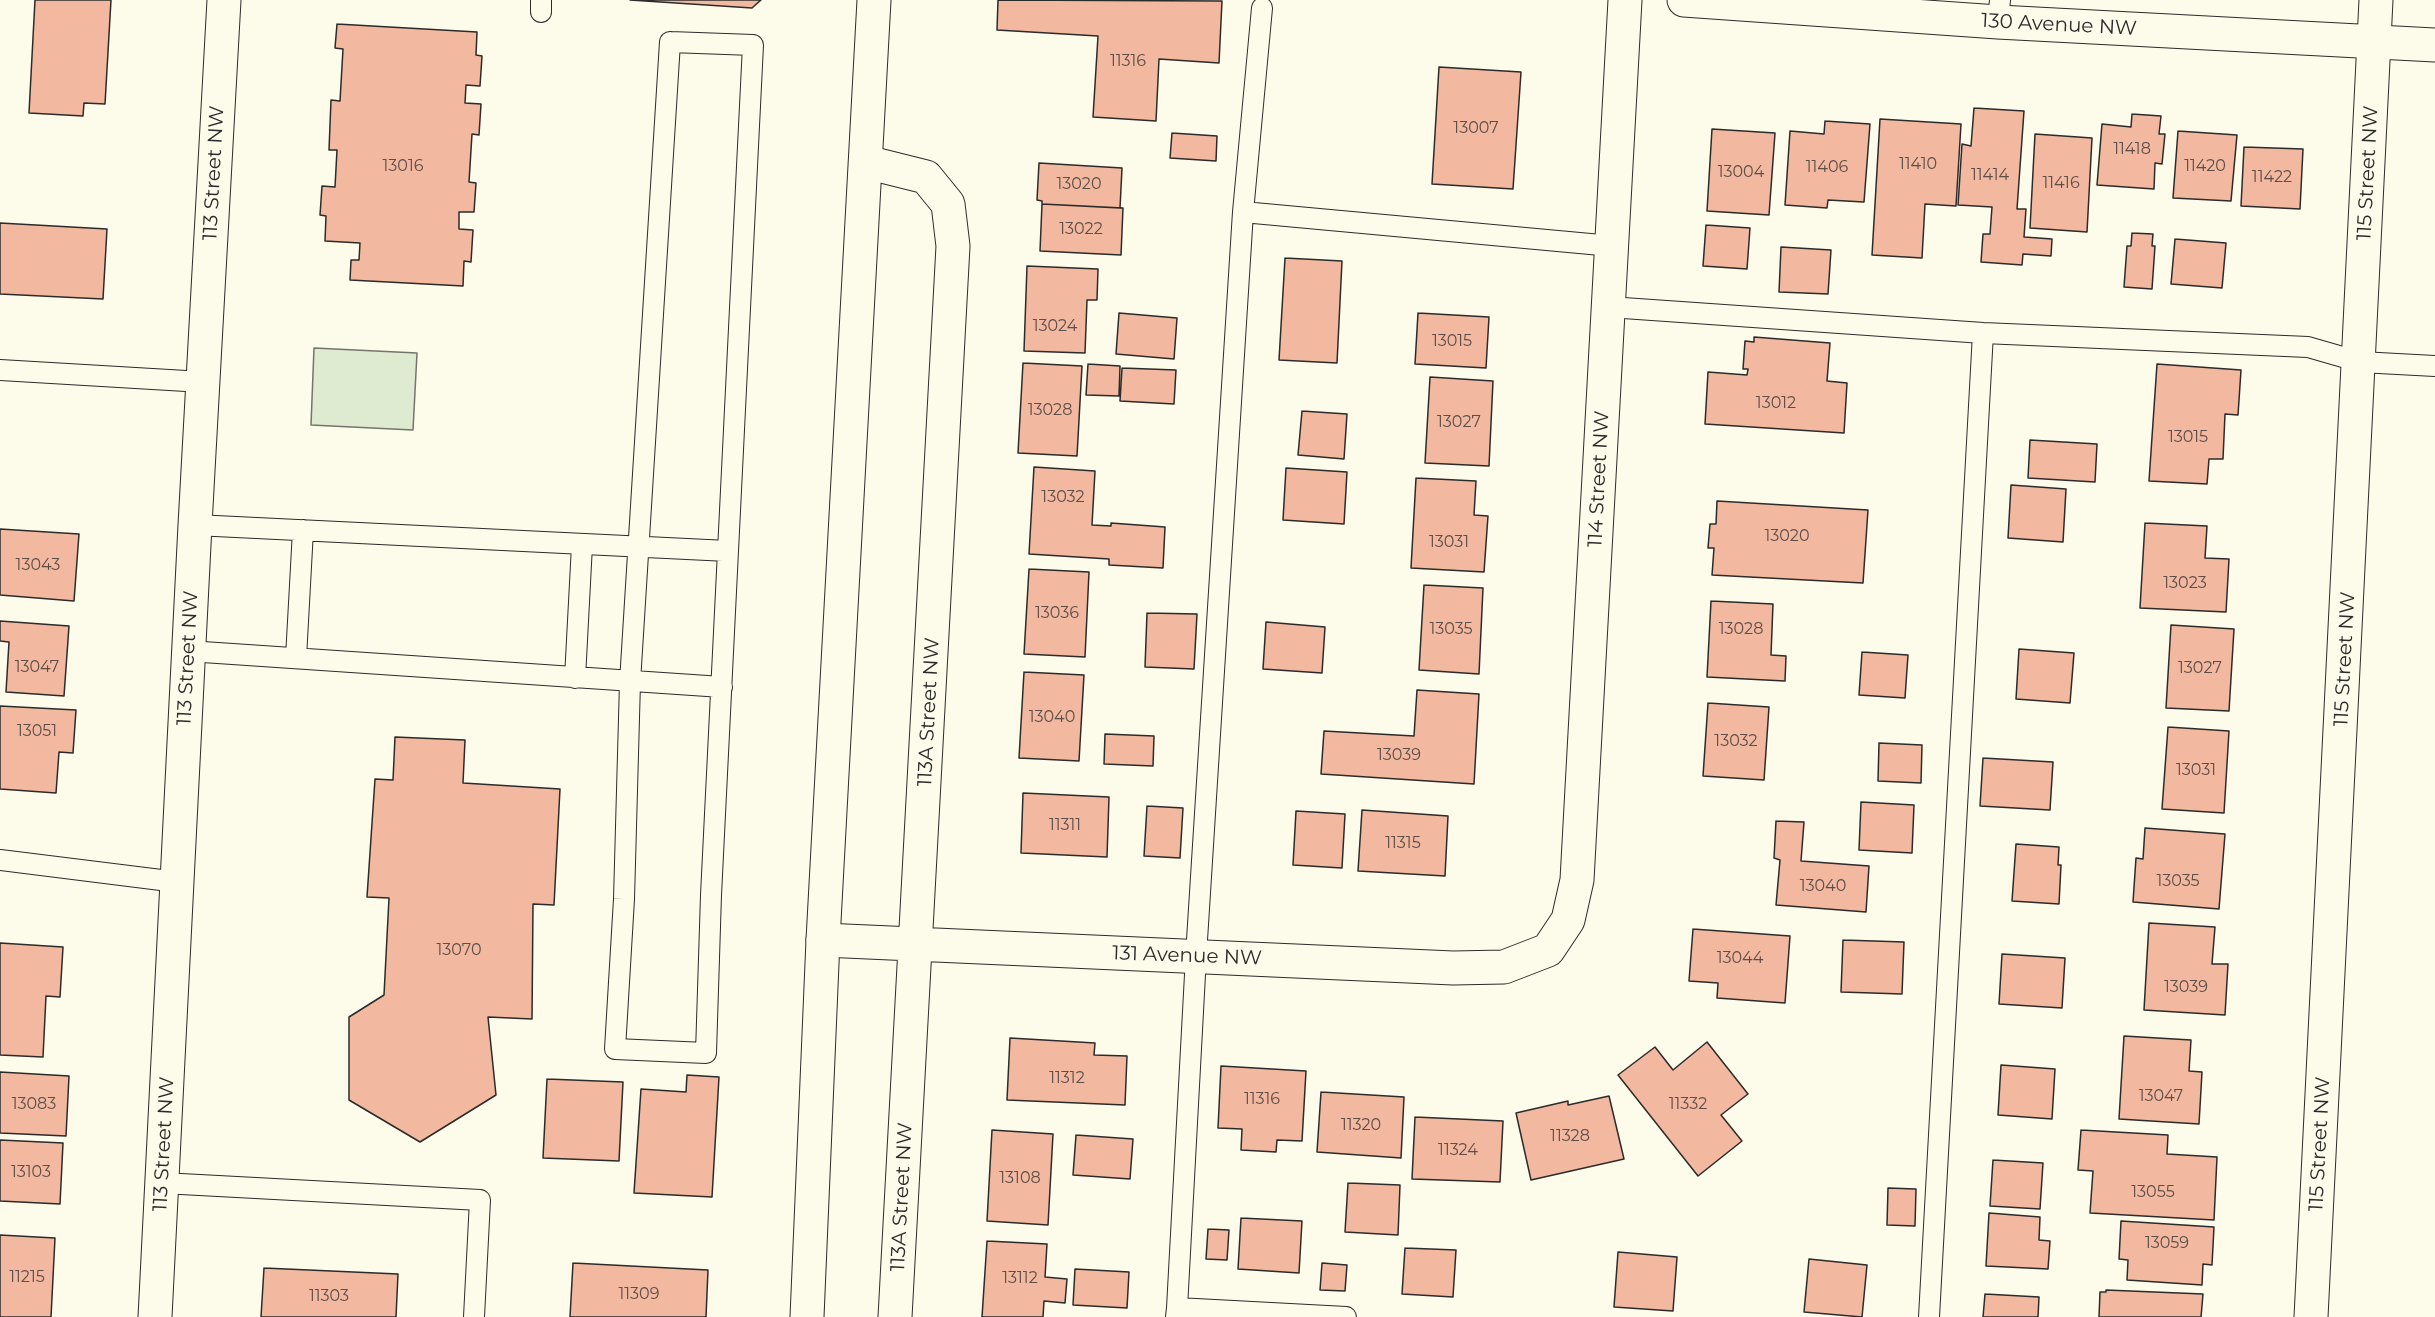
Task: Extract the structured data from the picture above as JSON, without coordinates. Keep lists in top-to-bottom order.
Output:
{
  "streets": {
    "street": [
      "130 Avenue NW",
      "113 Street NW",
      "115 Street NW",
      "114 Street NW",
      "113A Street NW",
      "131 Avenue NW"
    ]
  },
  "crossings": [
    ["130 Avenue NW", "115 Street NW"],
    ["114 Street NW", "131 Avenue NW"],
    ["113A Street NW", "131 Avenue NW"]
  ],
  "house_numbers": [
    "11316",
    "13007",
    "11418",
    "11410",
    "13016",
    "11420",
    "11406",
    "13004",
    "11414",
    "11422",
    "11416",
    "13020",
    "13022",
    "13024",
    "13015",
    "13012",
    "13028",
    "13027",
    "13015",
    "13032",
    "13020",
    "13031",
    "13043",
    "13023",
    "13036",
    "13035",
    "13028",
    "13047",
    "13027",
    "13040",
    "13051",
    "13032",
    "13039",
    "13031",
    "11311",
    "11315",
    "13035",
    "13040",
    "13070",
    "13044",
    "13039",
    "11312",
    "13047",
    "11316",
    "13083",
    "11332",
    "11320",
    "11328",
    "11324",
    "13103",
    "13108",
    "13055",
    "13059",
    "11215",
    "13112",
    "11309",
    "11303"
  ]
}
